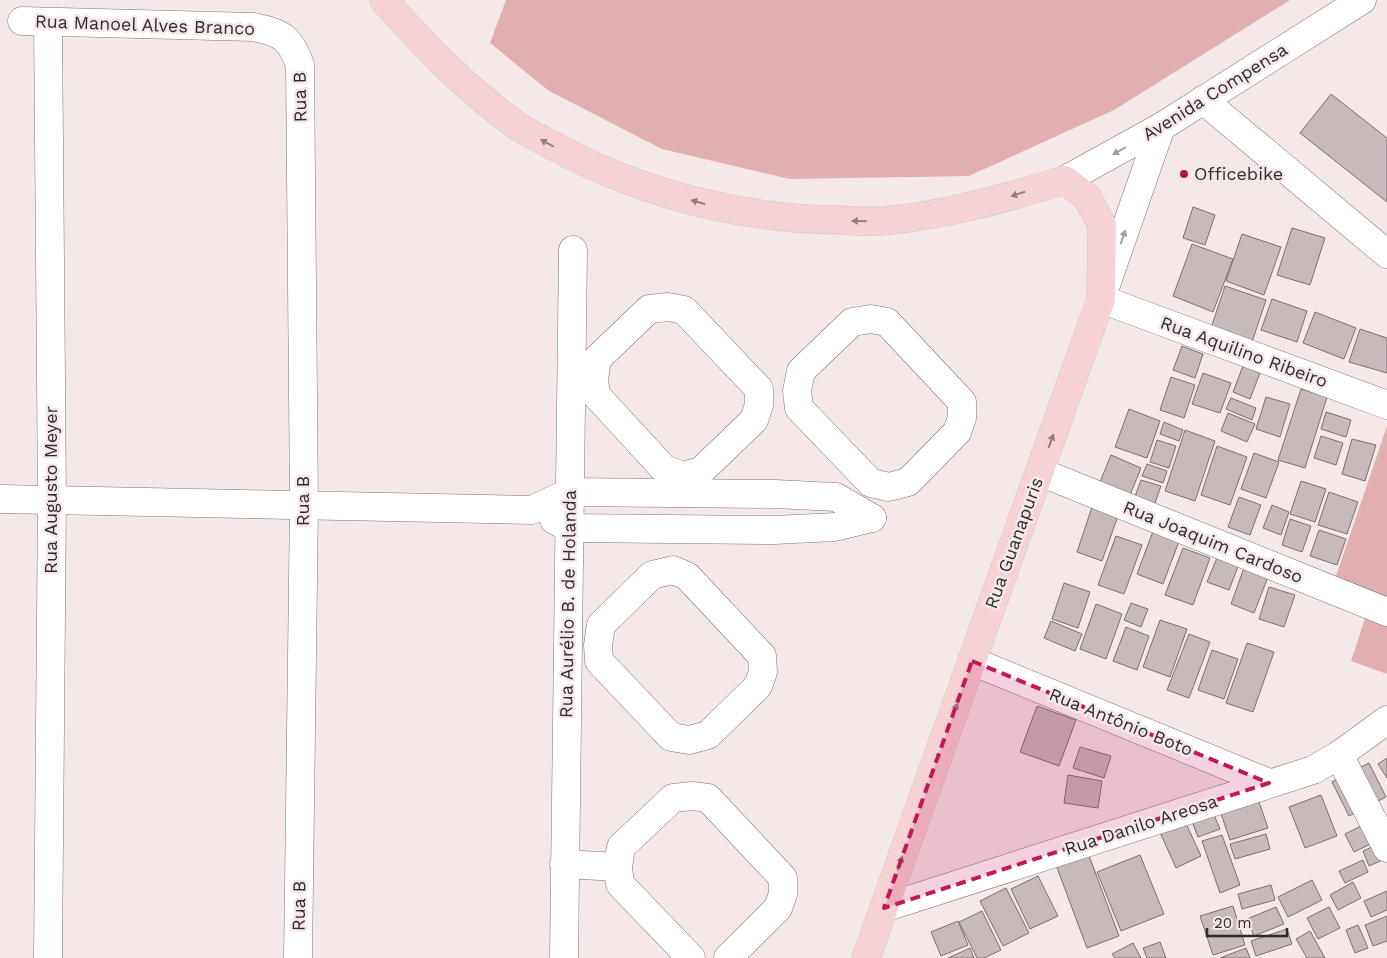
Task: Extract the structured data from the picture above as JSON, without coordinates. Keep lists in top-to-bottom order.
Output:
{
  "streets": {
    "main road": ["Avenida Compensa", "Rua Guanapuris"],
    "street": [
      "Rua Manoel Alves Branco",
      "Rua B",
      "Rua Aquilino Ribeiro",
      "Rua Augusto Meyer",
      "Rua Joaquim Cardoso",
      "Rua Aurélio B. de Holanda",
      "Rua Antônio Boto",
      "Rua Danilo Areosa"
    ]
  },
  "crossings": [
    ["Rua Manoel Alves Branco", "Rua B"],
    ["Rua Manoel Alves Branco", "Rua Augusto Meyer"],
    ["Avenida Compensa", "Rua Guanapuris"],
    ["Rua Aquilino Ribeiro", "Rua Guanapuris"],
    ["Rua Joaquim Cardoso", "Rua Guanapuris"],
    ["Rua Guanapuris", "Rua Antônio Boto"],
    ["Rua Guanapuris", "Rua Danilo Areosa"],
    ["Rua Antônio Boto", "Rua Danilo Areosa"]
  ],
  "one_way": ["Avenida Compensa", "Rua Guanapuris"],
  "places": ["Officebike"],
  "scale_bar": "20 m"
}
